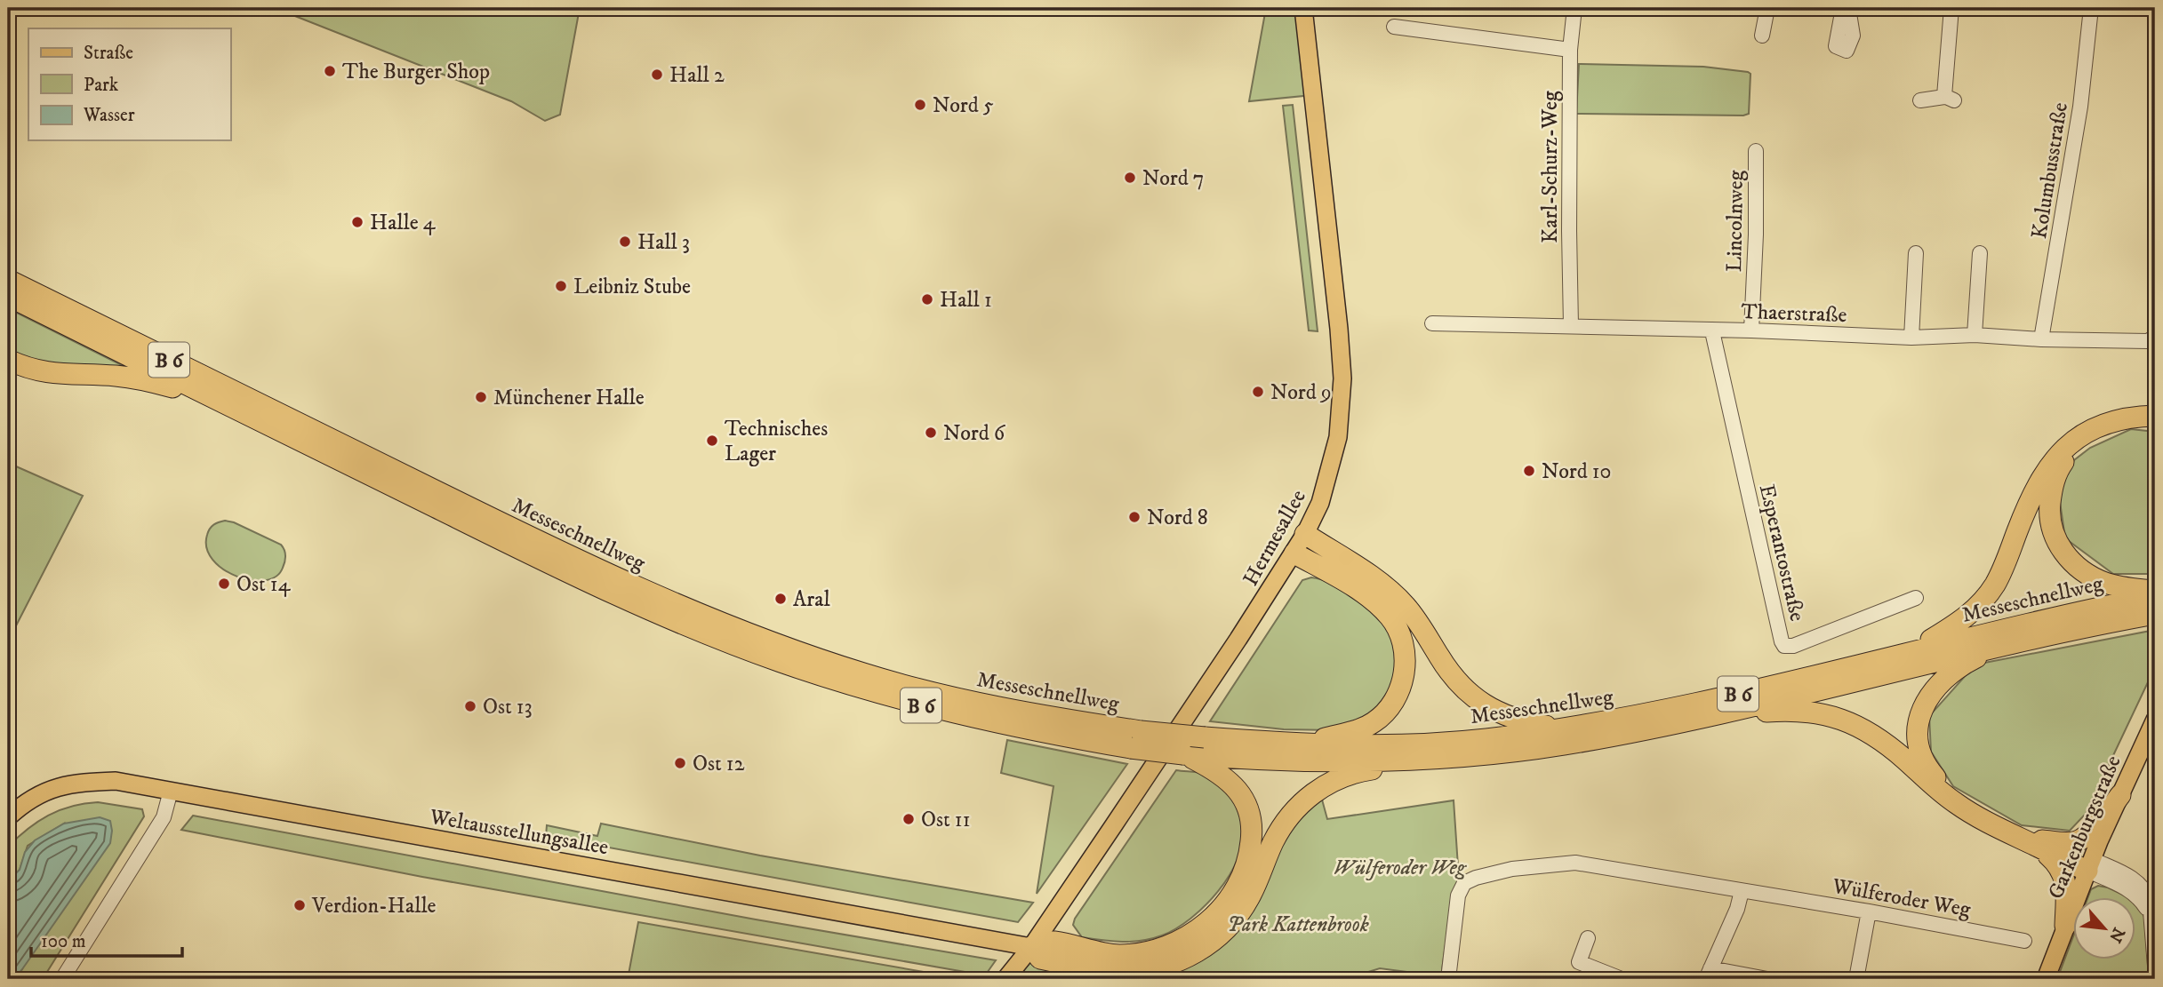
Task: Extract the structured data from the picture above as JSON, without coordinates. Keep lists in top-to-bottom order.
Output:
{
  "streets": {
    "highway": ["B 6", "Messeschnellweg"],
    "main road": ["Hermesallee", "Garkenburgstraße", "Weltausstellungsallee"],
    "street": [
      "Karl-Schurz-Weg",
      "Kolumbusstraße",
      "Lincolnweg",
      "Thaerstraße",
      "Esperantostraße",
      "Wülferoder Weg"
    ]
  },
  "crossings": [
    ["Karl-Schurz-Weg", "Thaerstraße"],
    ["Kolumbusstraße", "Thaerstraße"],
    ["Lincolnweg", "Thaerstraße"],
    ["Thaerstraße", "Esperantostraße"],
    ["Hermesallee", "Weltausstellungsallee"]
  ],
  "parks": ["Wülferoder Weg", "Park Kattenbrook"],
  "places": [
    "The Burger Shop",
    "Hall 2",
    "Nord 5",
    "Nord 7",
    "Halle 4",
    "Hall 3",
    "Leibniz Stube",
    "Hall 1",
    "Nord 9",
    "Münchener Halle",
    "Nord 6",
    "Technisches Lager",
    "Nord 10",
    "Nord 8",
    "Ost 14",
    "Aral",
    "Ost 13",
    "Ost 12",
    "Ost 11",
    "Verdion-Halle"
  ],
  "legend": ["Straße", "Park", "Wasser"],
  "scale_bar": "100 m",
  "north": "bottom right"
}
